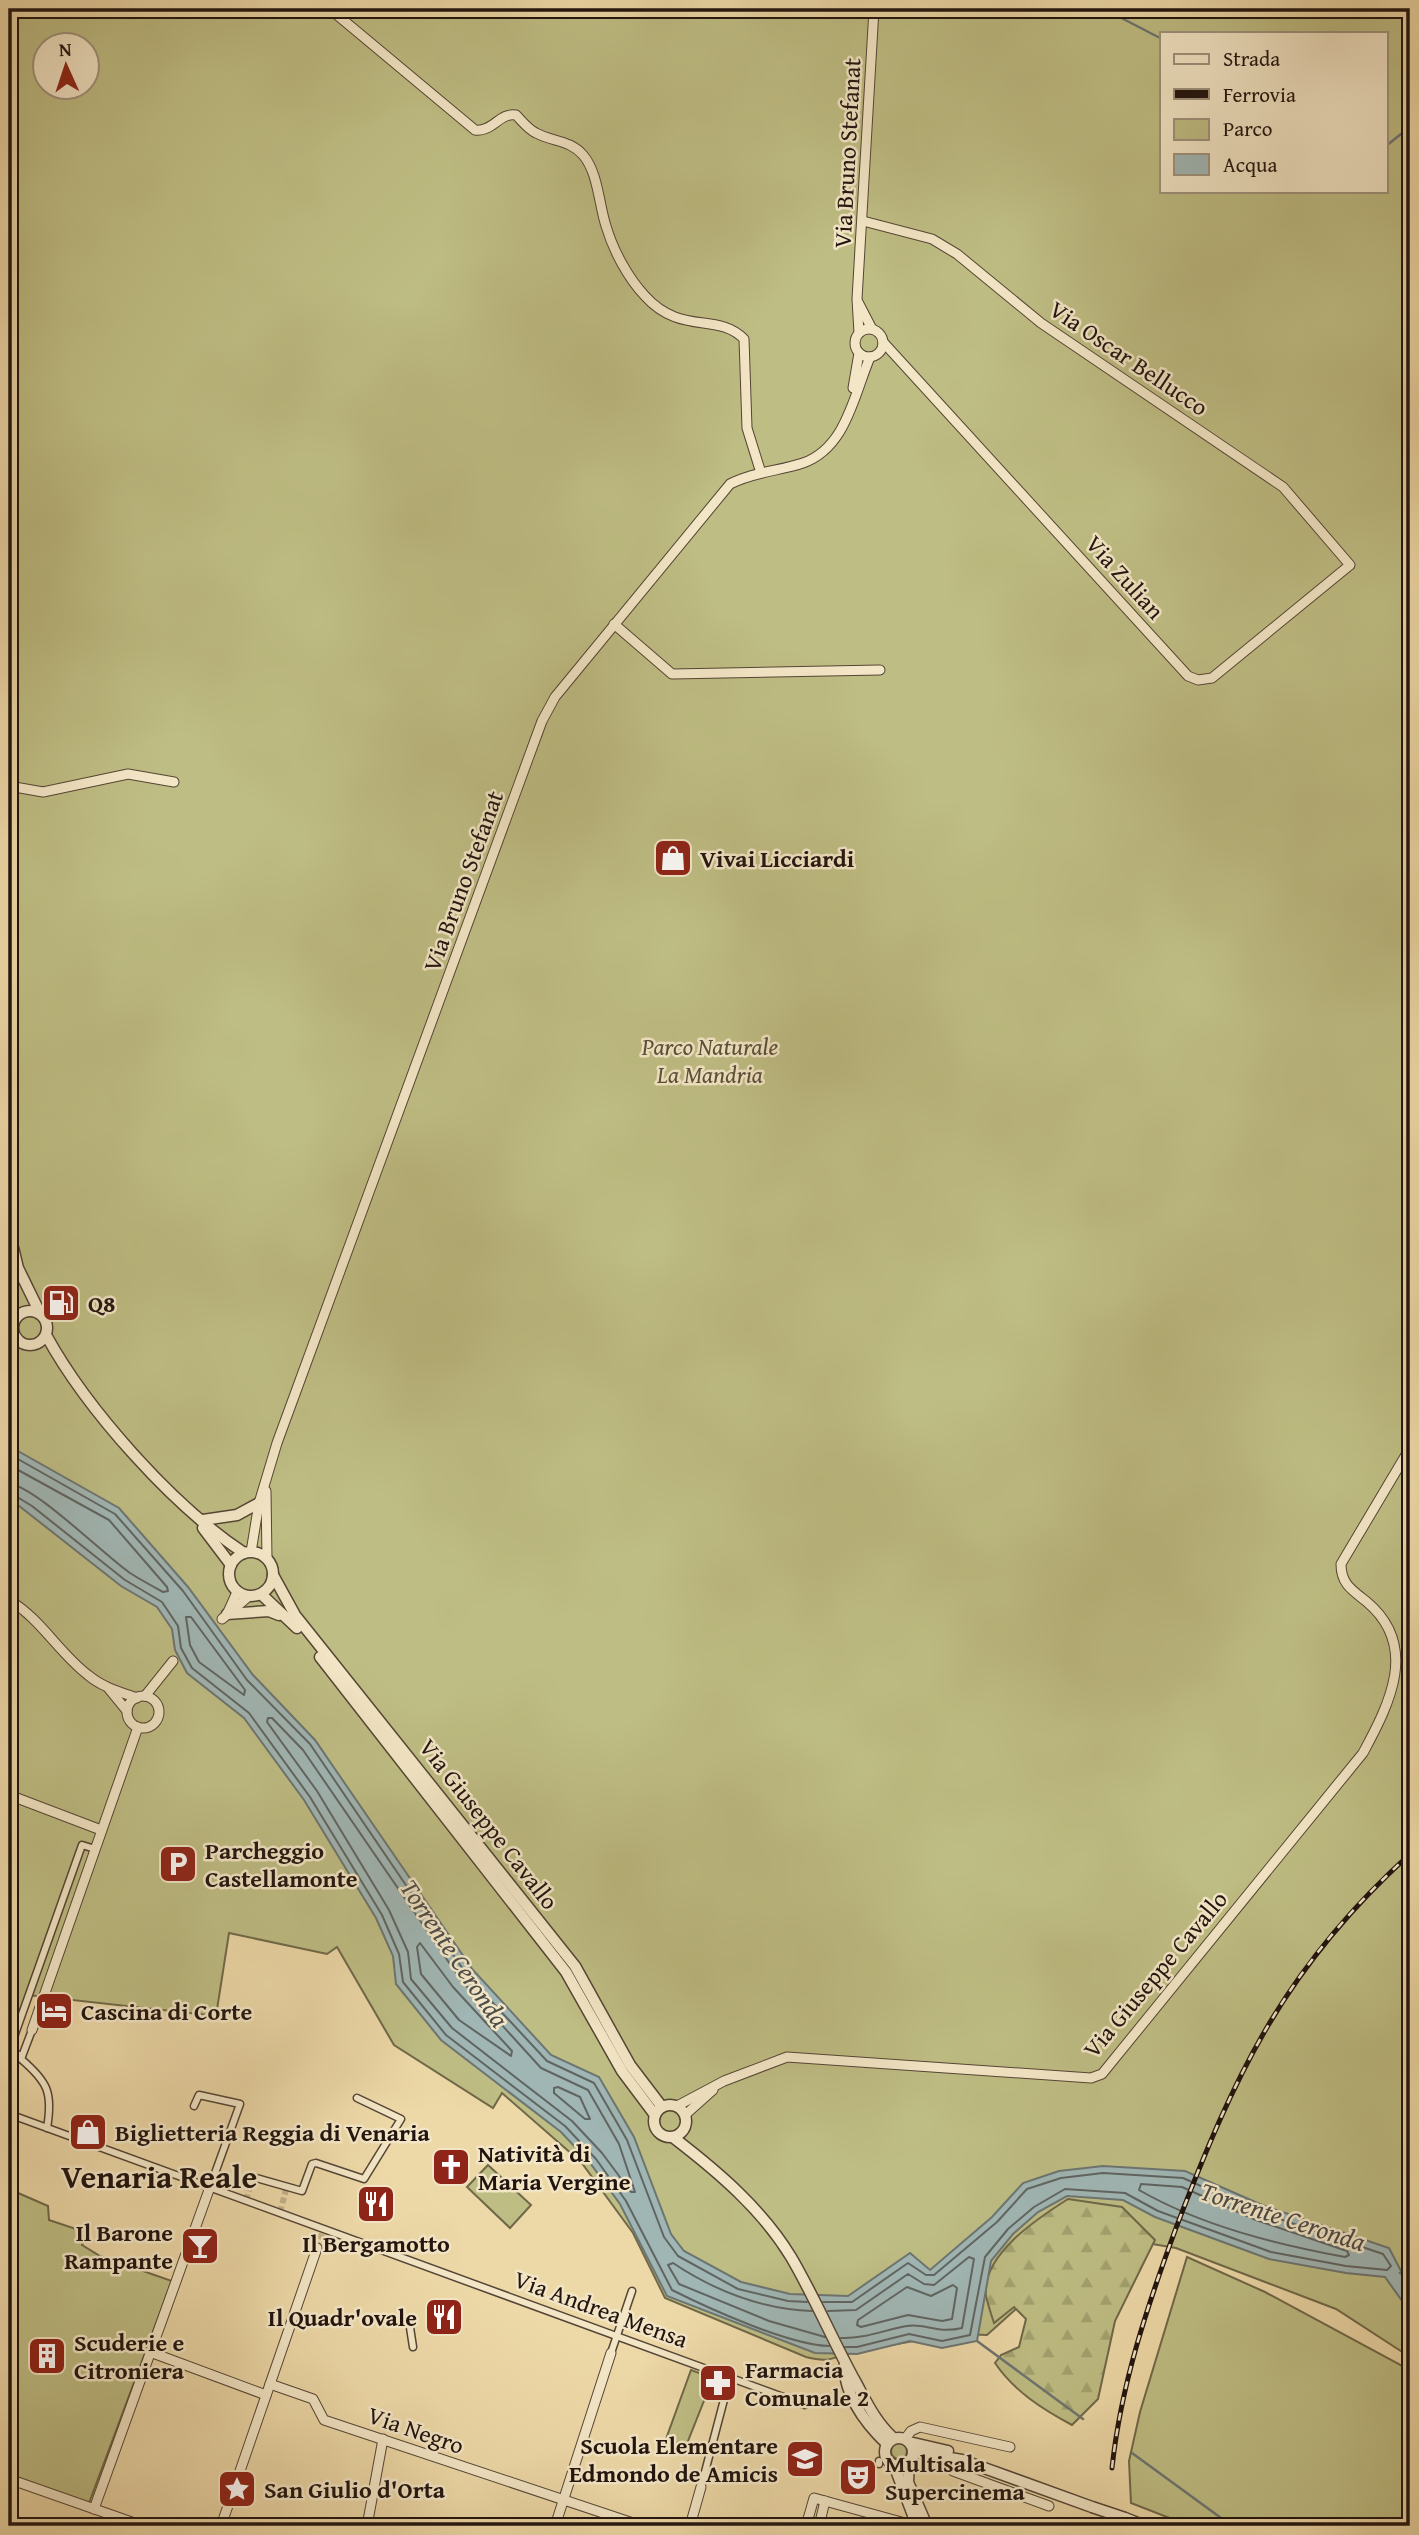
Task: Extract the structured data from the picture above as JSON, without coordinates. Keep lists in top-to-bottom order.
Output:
{
  "streets": {
    "street": [
      "Via Bruno Stefanat",
      "Via Oscar Bellucco",
      "Via Zulian",
      "Via Giuseppe Cavallo",
      "Via Andrea Mensa",
      "Via Negro"
    ]
  },
  "crossings": [
    ["Via Bruno Stefanat", "Via Oscar Bellucco"],
    ["Via Bruno Stefanat", "Via Zulian"],
    ["Via Bruno Stefanat", "Via Giuseppe Cavallo"],
    ["Via Oscar Bellucco", "Via Zulian"]
  ],
  "districts": ["Venaria Reale"],
  "water": ["Torrente Ceronda"],
  "parks": ["Parco Naturale La Mandria"],
  "places": {
    "shop": ["Vivai Licciardi", "Biglietteria Reggia di Venaria"],
    "fuel station": ["Q8"],
    "parking": ["Parcheggio Castellamonte"],
    "hotel": ["Cascina di Corte"],
    "church": ["Natività di Maria Vergine"],
    "restaurant": ["Il Bergamotto", "Il Quadr'ovale"],
    "bar": ["Il Barone Rampante"],
    "building": ["Scuderie e Citroniera"],
    "pharmacy": ["Farmacia Comunale 2"],
    "school or university": ["Scuola Elementare Edmondo de Amicis"],
    "theatre": ["Multisala Supercinema"],
    "place": ["San Giulio d'Orta"]
  },
  "legend": [
    "Strada",
    "Ferrovia",
    "Parco",
    "Acqua"
  ],
  "north": "top"
}
